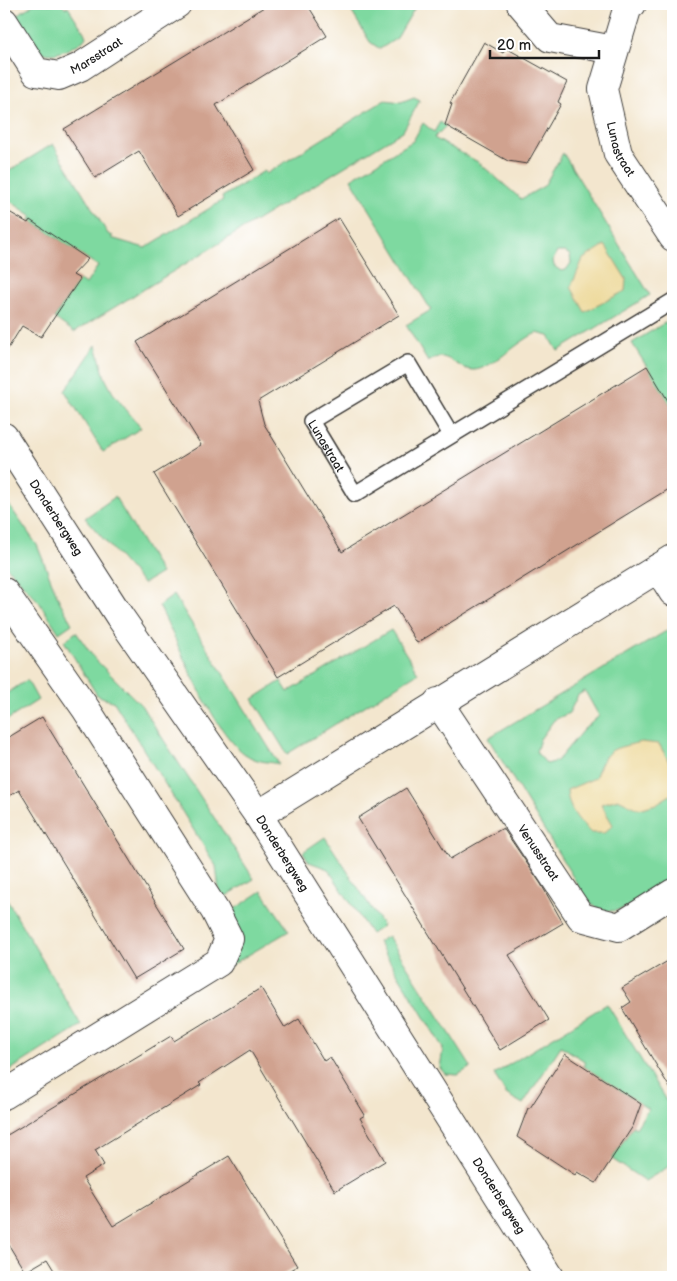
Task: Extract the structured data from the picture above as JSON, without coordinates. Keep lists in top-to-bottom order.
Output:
{
  "streets": {
    "street": [
      "Marsstraat",
      "Lunastraat",
      "Donderbergweg",
      "Venusstraat"
    ]
  },
  "scale_bar": "20 m"
}
